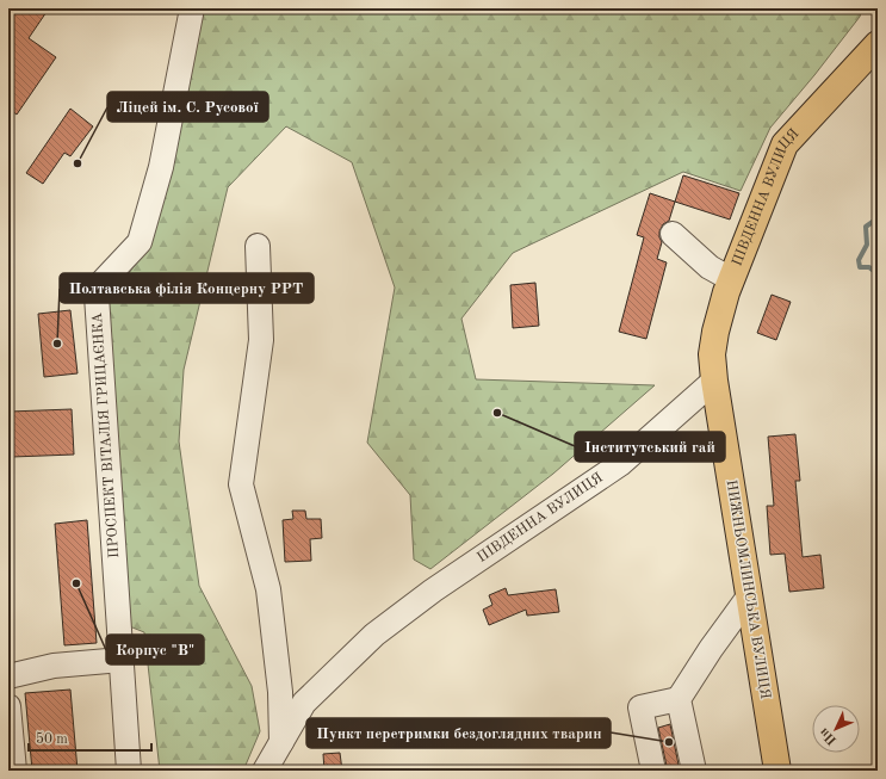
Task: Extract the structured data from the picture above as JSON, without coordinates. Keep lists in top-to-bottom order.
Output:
{
  "streets": {
    "main road": ["ПІВДЕННА ВУЛИЦЯ", "НИЖНЬОМЛИНСЬКА ВУЛИЦЯ"],
    "street": ["ПРОСПЕКТ ВІТАЛІЯ ГРИЦАЄНКА"]
  },
  "crossings": [
    ["ПІВДЕННА ВУЛИЦЯ", "НИЖНЬОМЛИНСЬКА ВУЛИЦЯ"]
  ],
  "places": [
    "Ліцей ім. С. Русової",
    "Полтавська філія Концерну РРТ",
    "Інститутський гай",
    "Корпус \"В\"",
    "Пункт перетримки бездоглядних тварин"
  ],
  "scale_bar": "50 m",
  "north": "bottom left"
}
